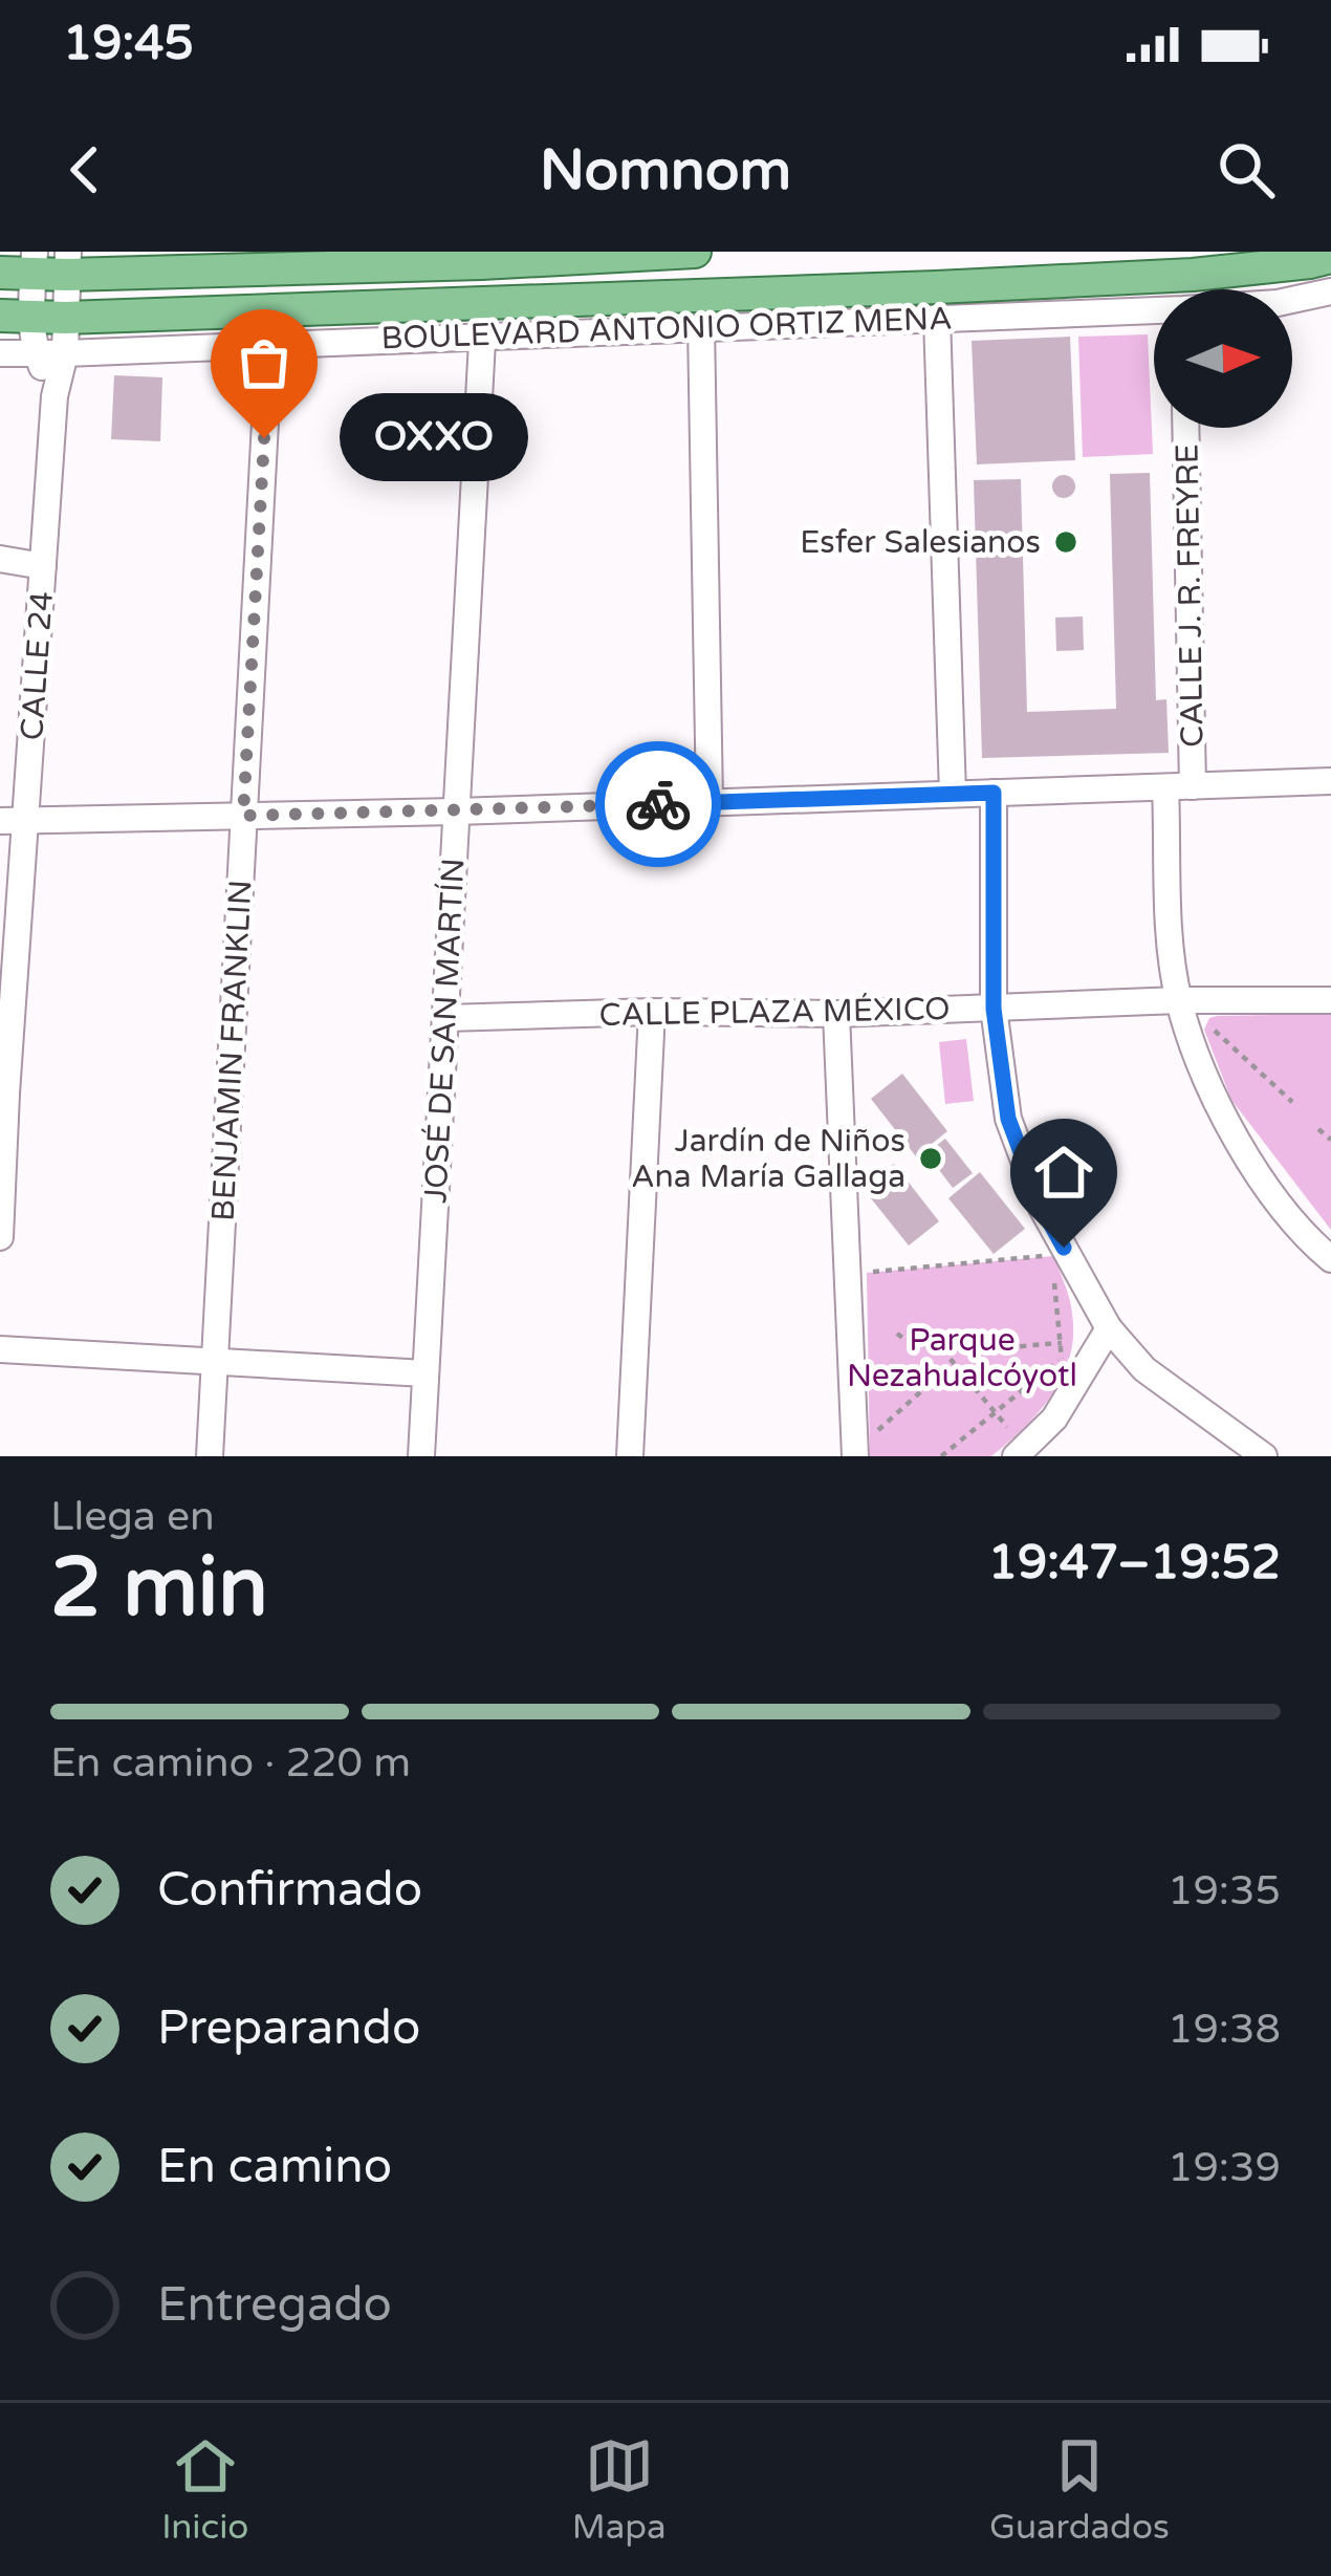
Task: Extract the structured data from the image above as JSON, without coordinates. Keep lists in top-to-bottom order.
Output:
{
  "streets": {
    "main road": ["BOULEVARD ANTONIO ORTIZ MENA"],
    "street": [
      "CALLE J. R. FREYRE",
      "CALLE 24",
      "CALLE PLAZA MÉXICO",
      "JOSÉ DE SAN MARTÍN",
      "BENJAMIN FRANKLIN"
    ]
  },
  "crossings": [
    ["BOULEVARD ANTONIO ORTIZ MENA", "CALLE 24"],
    ["BOULEVARD ANTONIO ORTIZ MENA", "JOSÉ DE SAN MARTÍN"],
    ["BOULEVARD ANTONIO ORTIZ MENA", "BENJAMIN FRANKLIN"],
    ["CALLE J. R. FREYRE", "CALLE PLAZA MÉXICO"],
    ["CALLE PLAZA MÉXICO", "JOSÉ DE SAN MARTÍN"]
  ],
  "parks": ["Parque Nezahualcóyotl"],
  "places": ["OXXO", "Esfer Salesianos", "Jardín de Niños Ana María Gallaga"],
  "north": "right",
  "page": {
    "status": "19:45",
    "header": "Nomnom",
    "bubble": "OXXO",
    "heading": ["2 min", "Llega en", "19:47–19:52"],
    "bar": "En camino · 220 m",
    "list": [
      ["Confirmado", "19:35"],
      ["Preparando", "19:38"],
      ["En camino", "19:39"],
      "Entregado"
    ],
    "tabs": ["Inicio", "Mapa", "Guardados"]
  }
}
